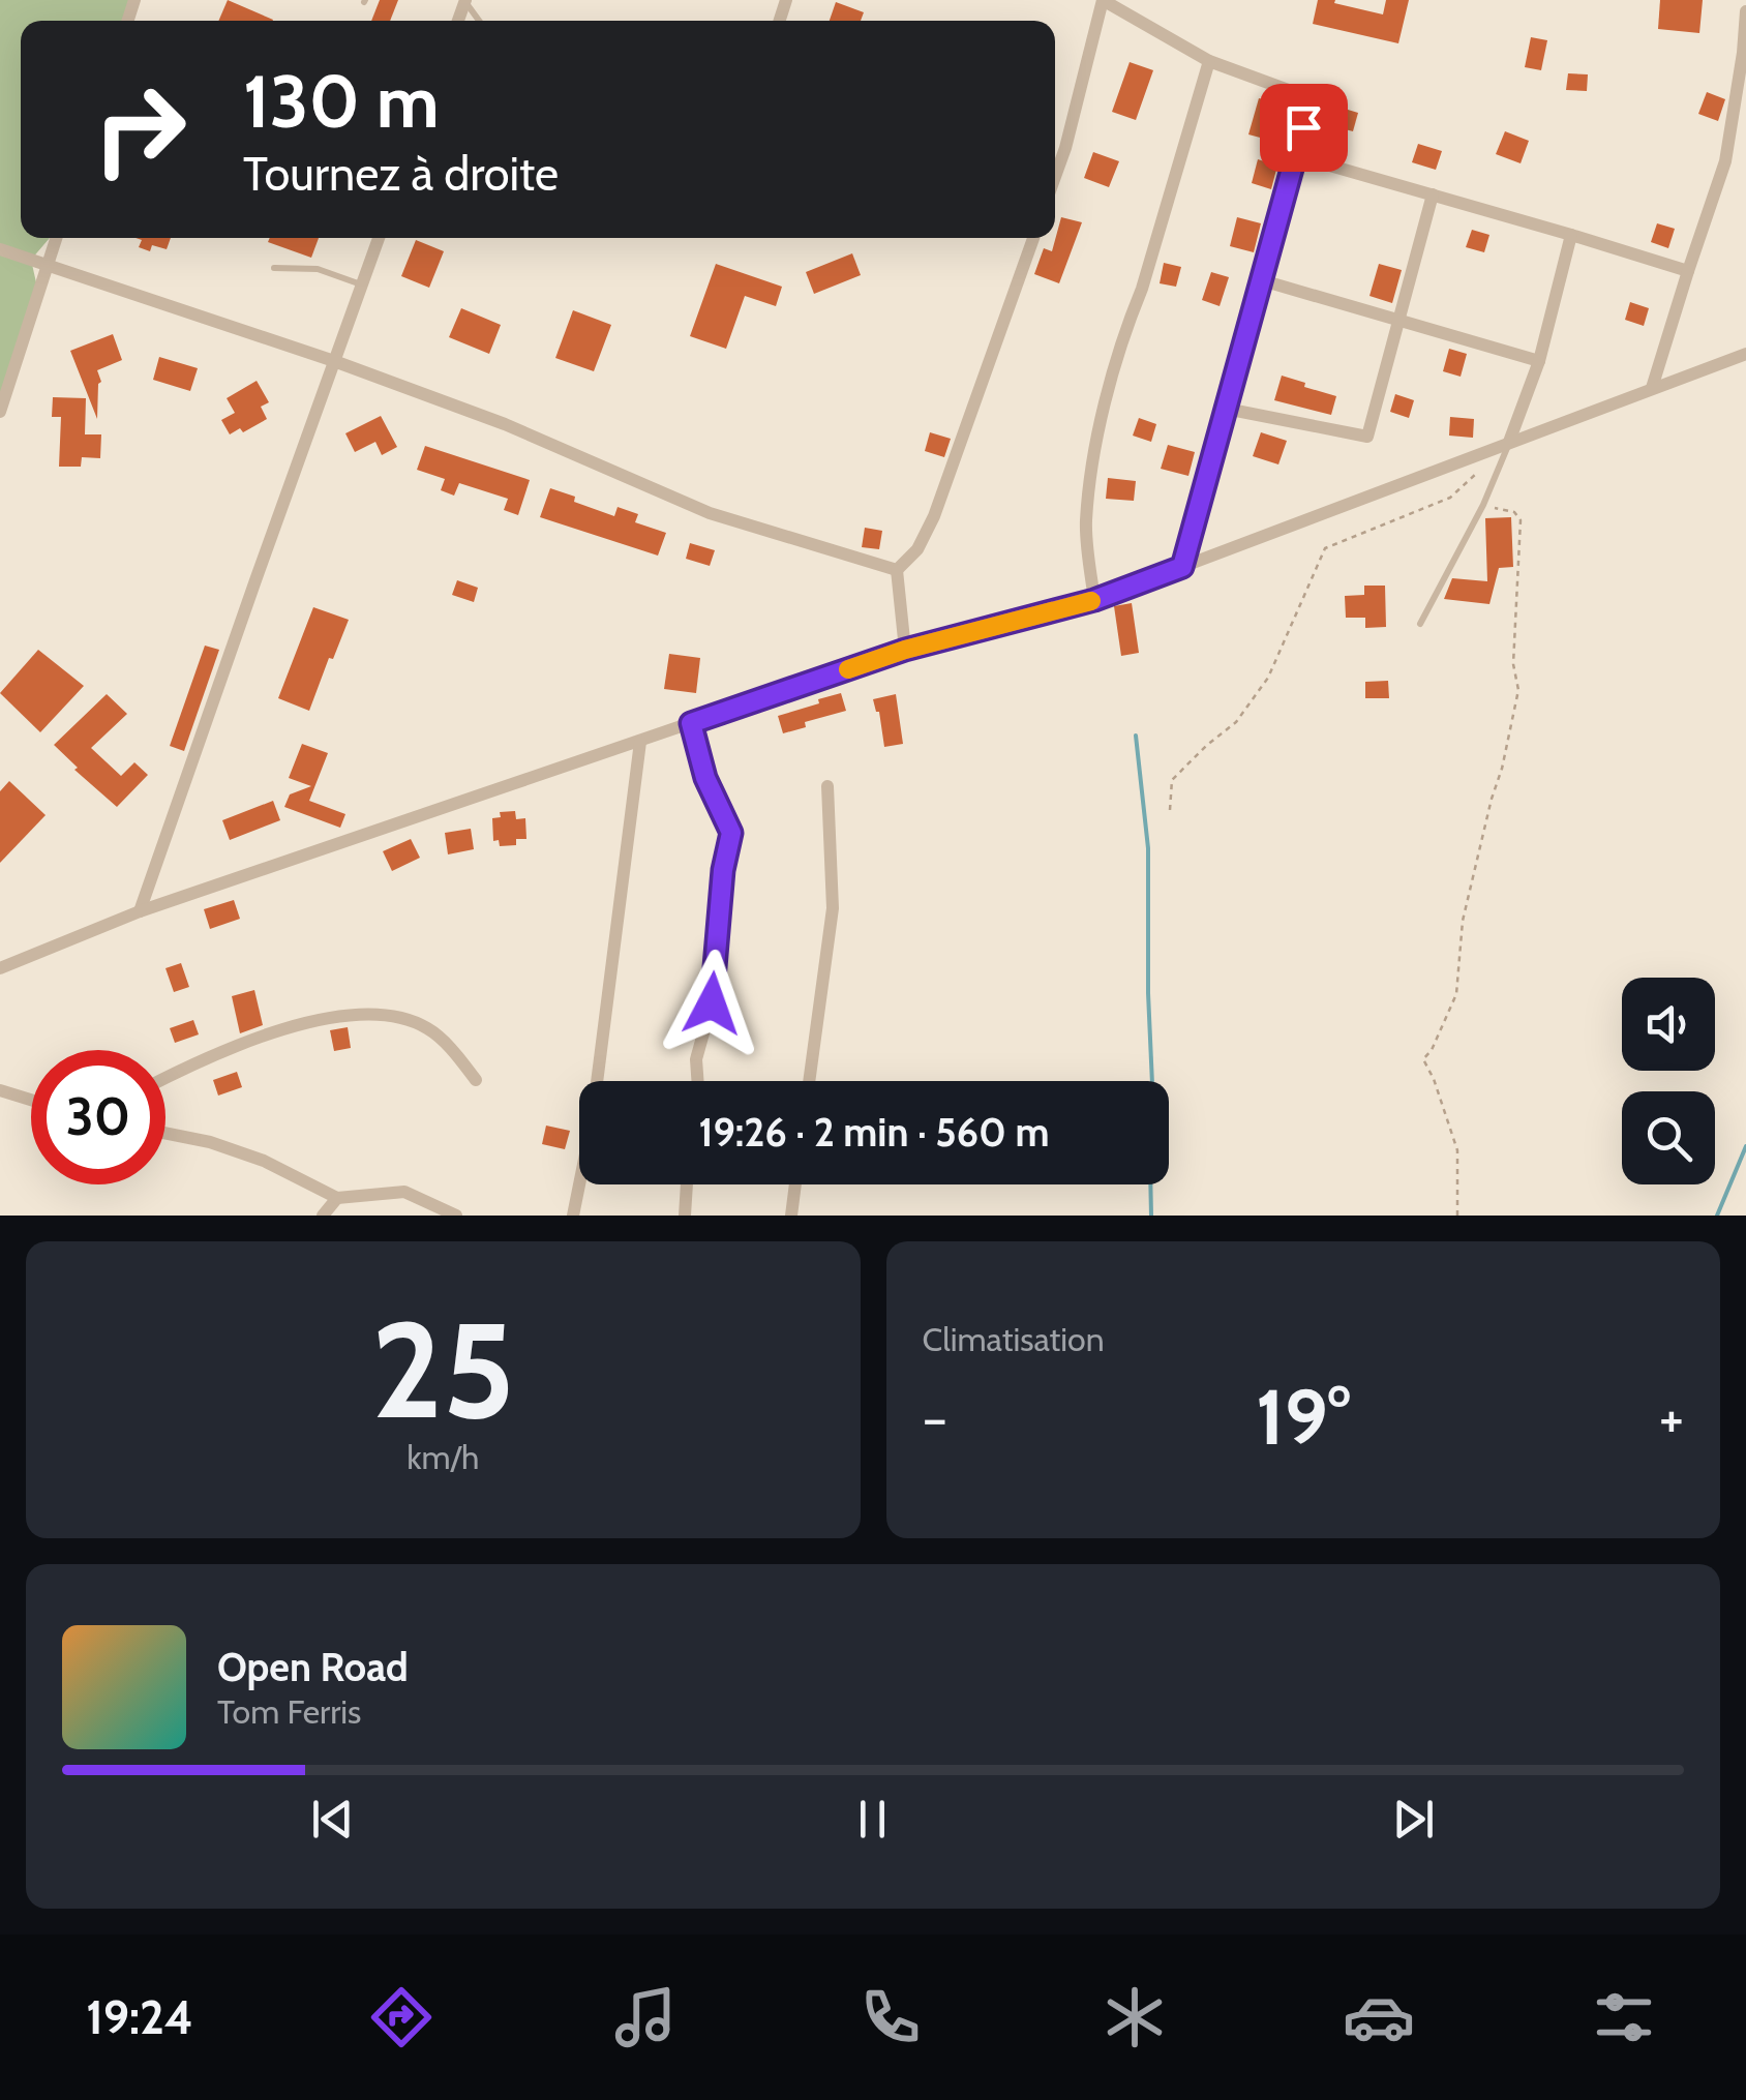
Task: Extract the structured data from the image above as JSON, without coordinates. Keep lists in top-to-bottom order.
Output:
{
  "page": {
    "turn": ["130 m", "Tournez à droite"],
    "limit": "30",
    "trip": "19:26 · 2 min · 560 m",
    "tile": [
      ["25", "km/h"],
      "Climatisation"
    ],
    "heat": ["−", "19°", "+"],
    "song": ["Open Road", "Tom Ferris"],
    "tabs": "19:24"
  }
}
